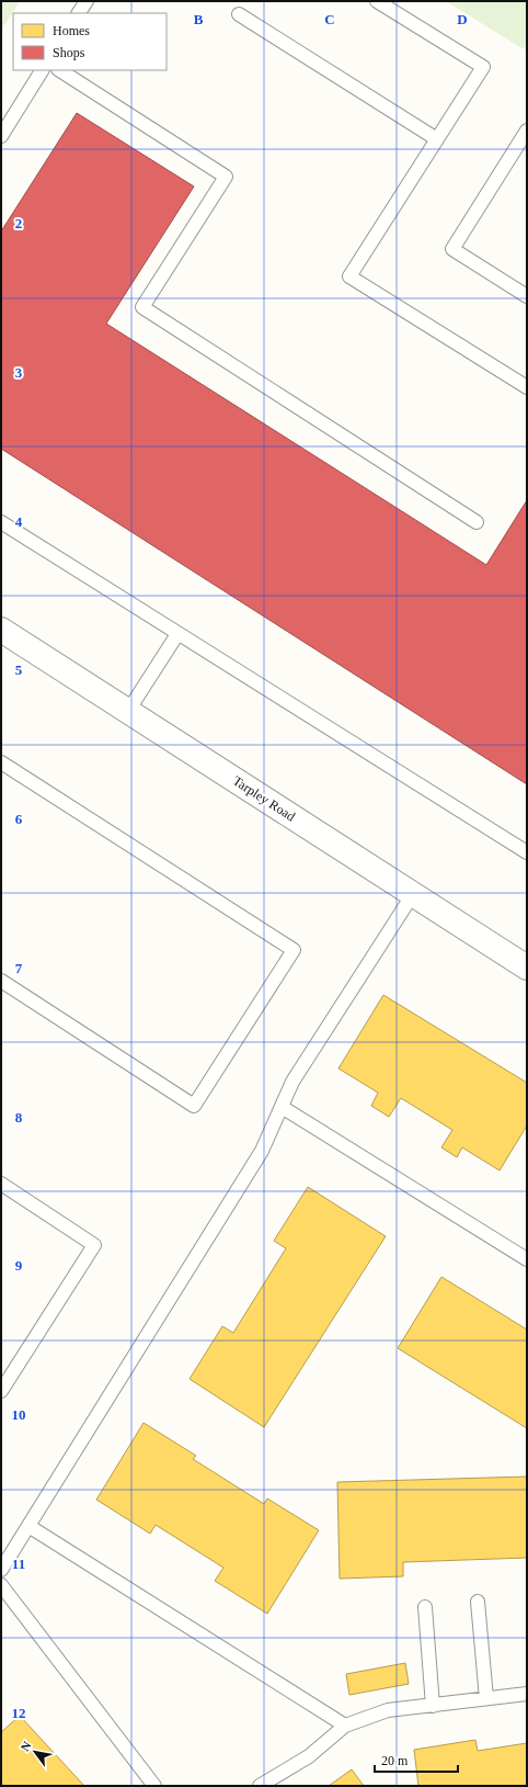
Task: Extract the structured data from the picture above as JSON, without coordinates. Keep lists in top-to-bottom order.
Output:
{
  "streets": {
    "street": ["Tarpley Road"]
  },
  "legend": ["Homes", "Shops"],
  "scale_bar": "20 m",
  "north": "top left",
  "grid": {
    "columns": ["B", "C", "D"],
    "rows": [
      "2",
      "3",
      "4",
      "5",
      "6",
      "7",
      "8",
      "9",
      "10",
      "11",
      "12"
    ]
  }
}
